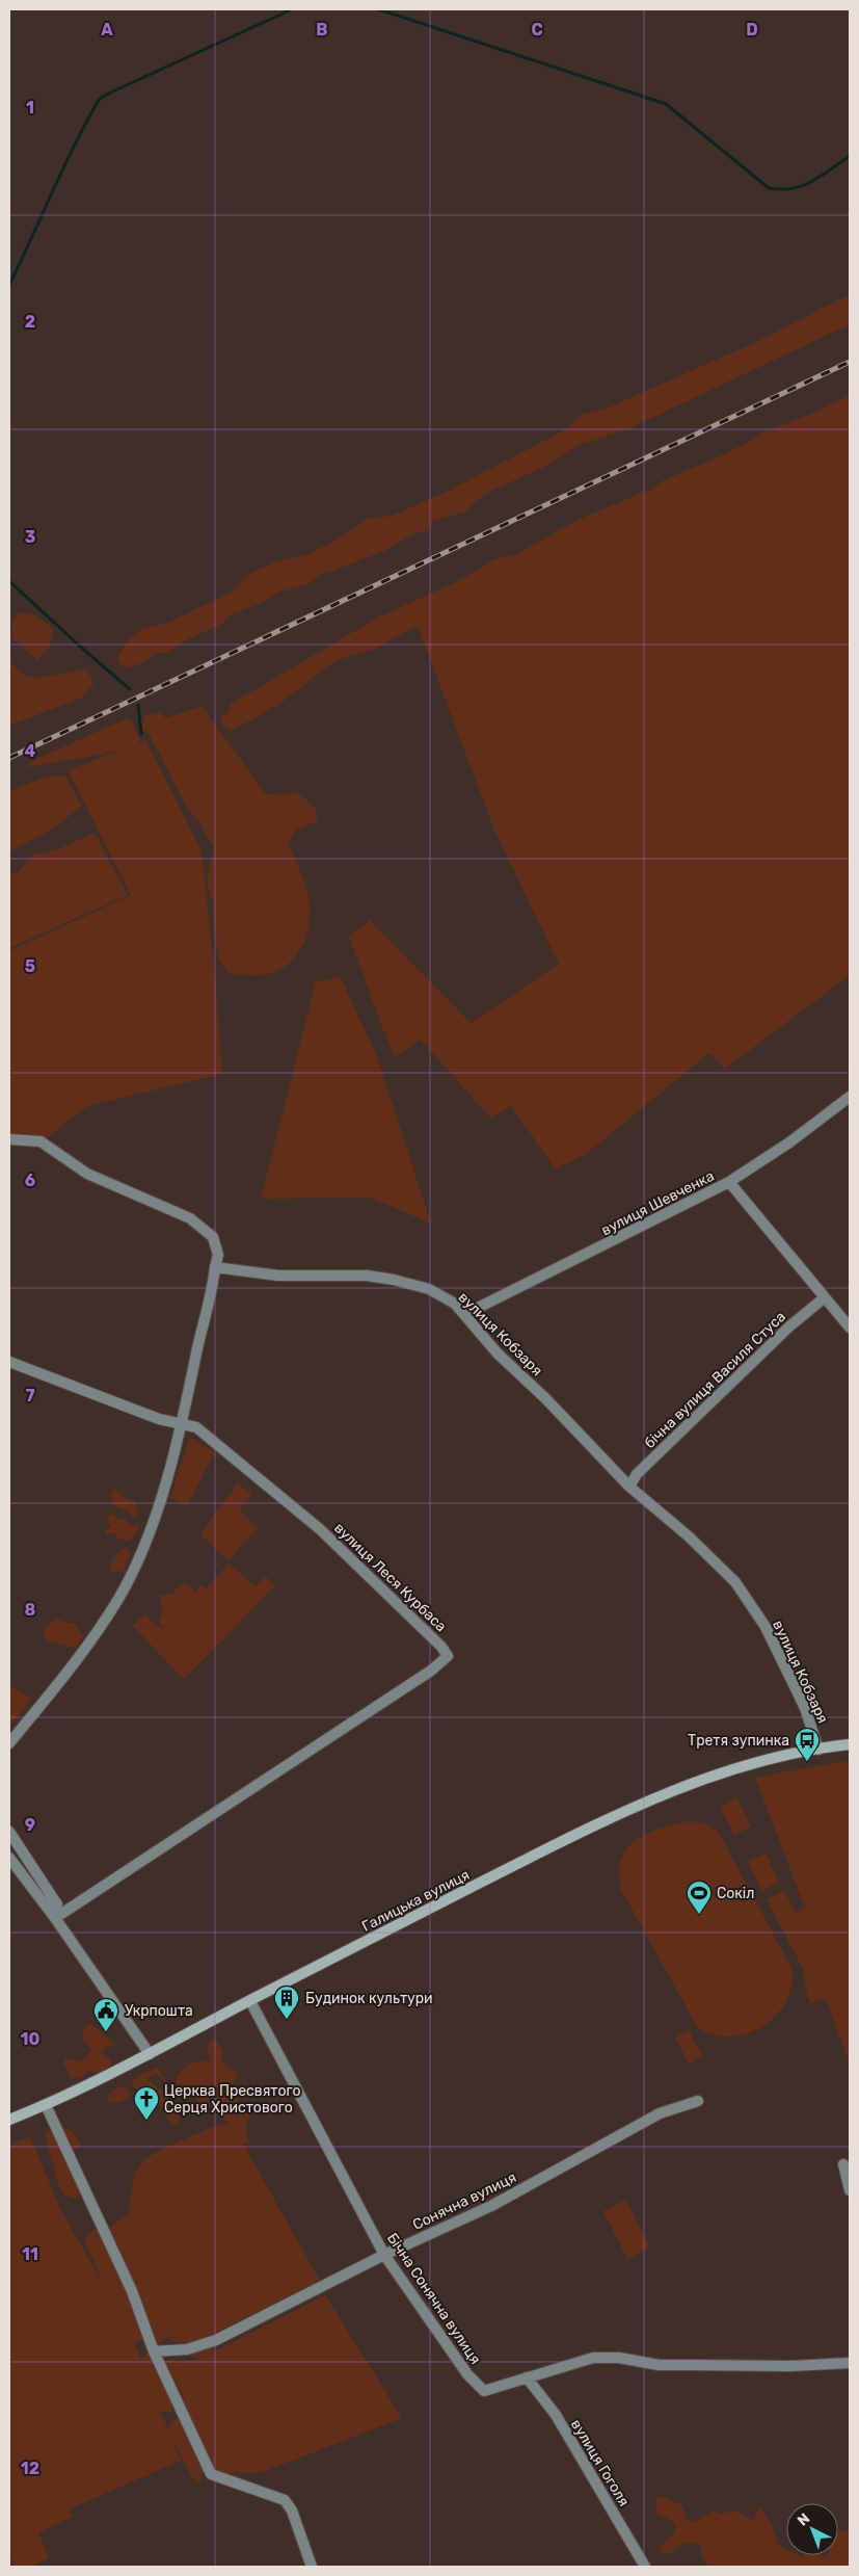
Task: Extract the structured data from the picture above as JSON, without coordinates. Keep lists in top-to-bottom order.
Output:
{
  "streets": {
    "street": [
      "вулиця Шевченка",
      "вулиця Кобзаря",
      "бічна вулиця Василя Стуса",
      "вулиця Леся Курбаса",
      "Галицька вулиця",
      "Сонячна вулиця",
      "Бічна Сонячна вулиця",
      "вулиця Гоголя"
    ]
  },
  "crossings": [
    ["вулиця Шевченка", "вулиця Кобзаря"],
    ["вулиця Кобзаря", "бічна вулиця Василя Стуса"],
    ["вулиця Кобзаря", "Галицька вулиця"],
    ["Галицька вулиця", "Бічна Сонячна вулиця"],
    ["Сонячна вулиця", "Бічна Сонячна вулиця"],
    ["Бічна Сонячна вулиця", "вулиця Гоголя"]
  ],
  "places": {
    "bus stop": ["Третя зупинка"],
    "sports": ["Сокіл"],
    "building": ["Будинок культури"],
    "public building": ["Укрпошта"],
    "church": ["Церква Пресвятого Серця Христового"]
  },
  "north": "top left",
  "grid": {
    "columns": [
      "A",
      "B",
      "C",
      "D"
    ],
    "rows": [
      "1",
      "2",
      "3",
      "4",
      "5",
      "6",
      "7",
      "8",
      "9",
      "10",
      "11",
      "12"
    ]
  }
}
